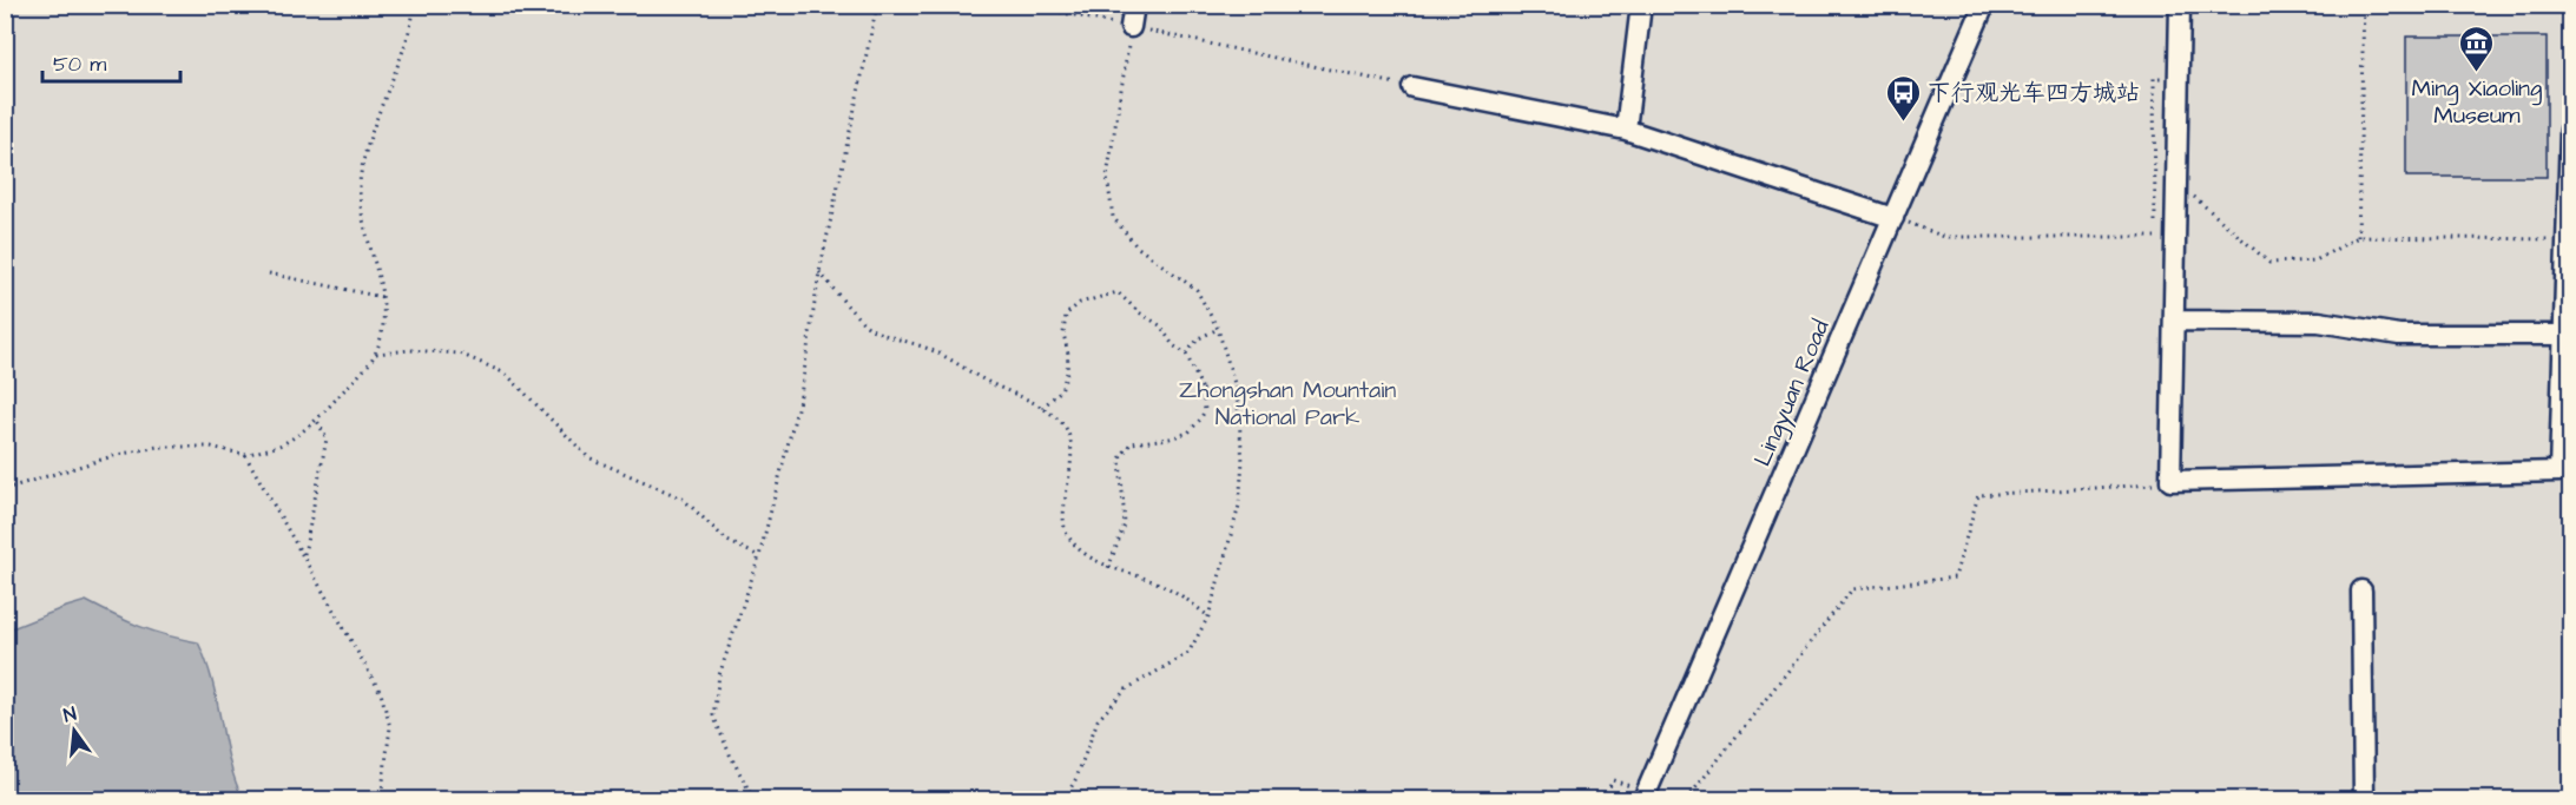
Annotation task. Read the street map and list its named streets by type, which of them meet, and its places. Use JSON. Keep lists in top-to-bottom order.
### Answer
{
  "streets": {
    "street": ["Lingyuan Road"]
  },
  "parks": ["Zhongshan Mountain National Park"],
  "places": {
    "museum": ["Ming Xiaoling Museum"],
    "bus stop": ["下行观光车四方城站"]
  },
  "scale_bar": "50 m",
  "north": "top"
}
